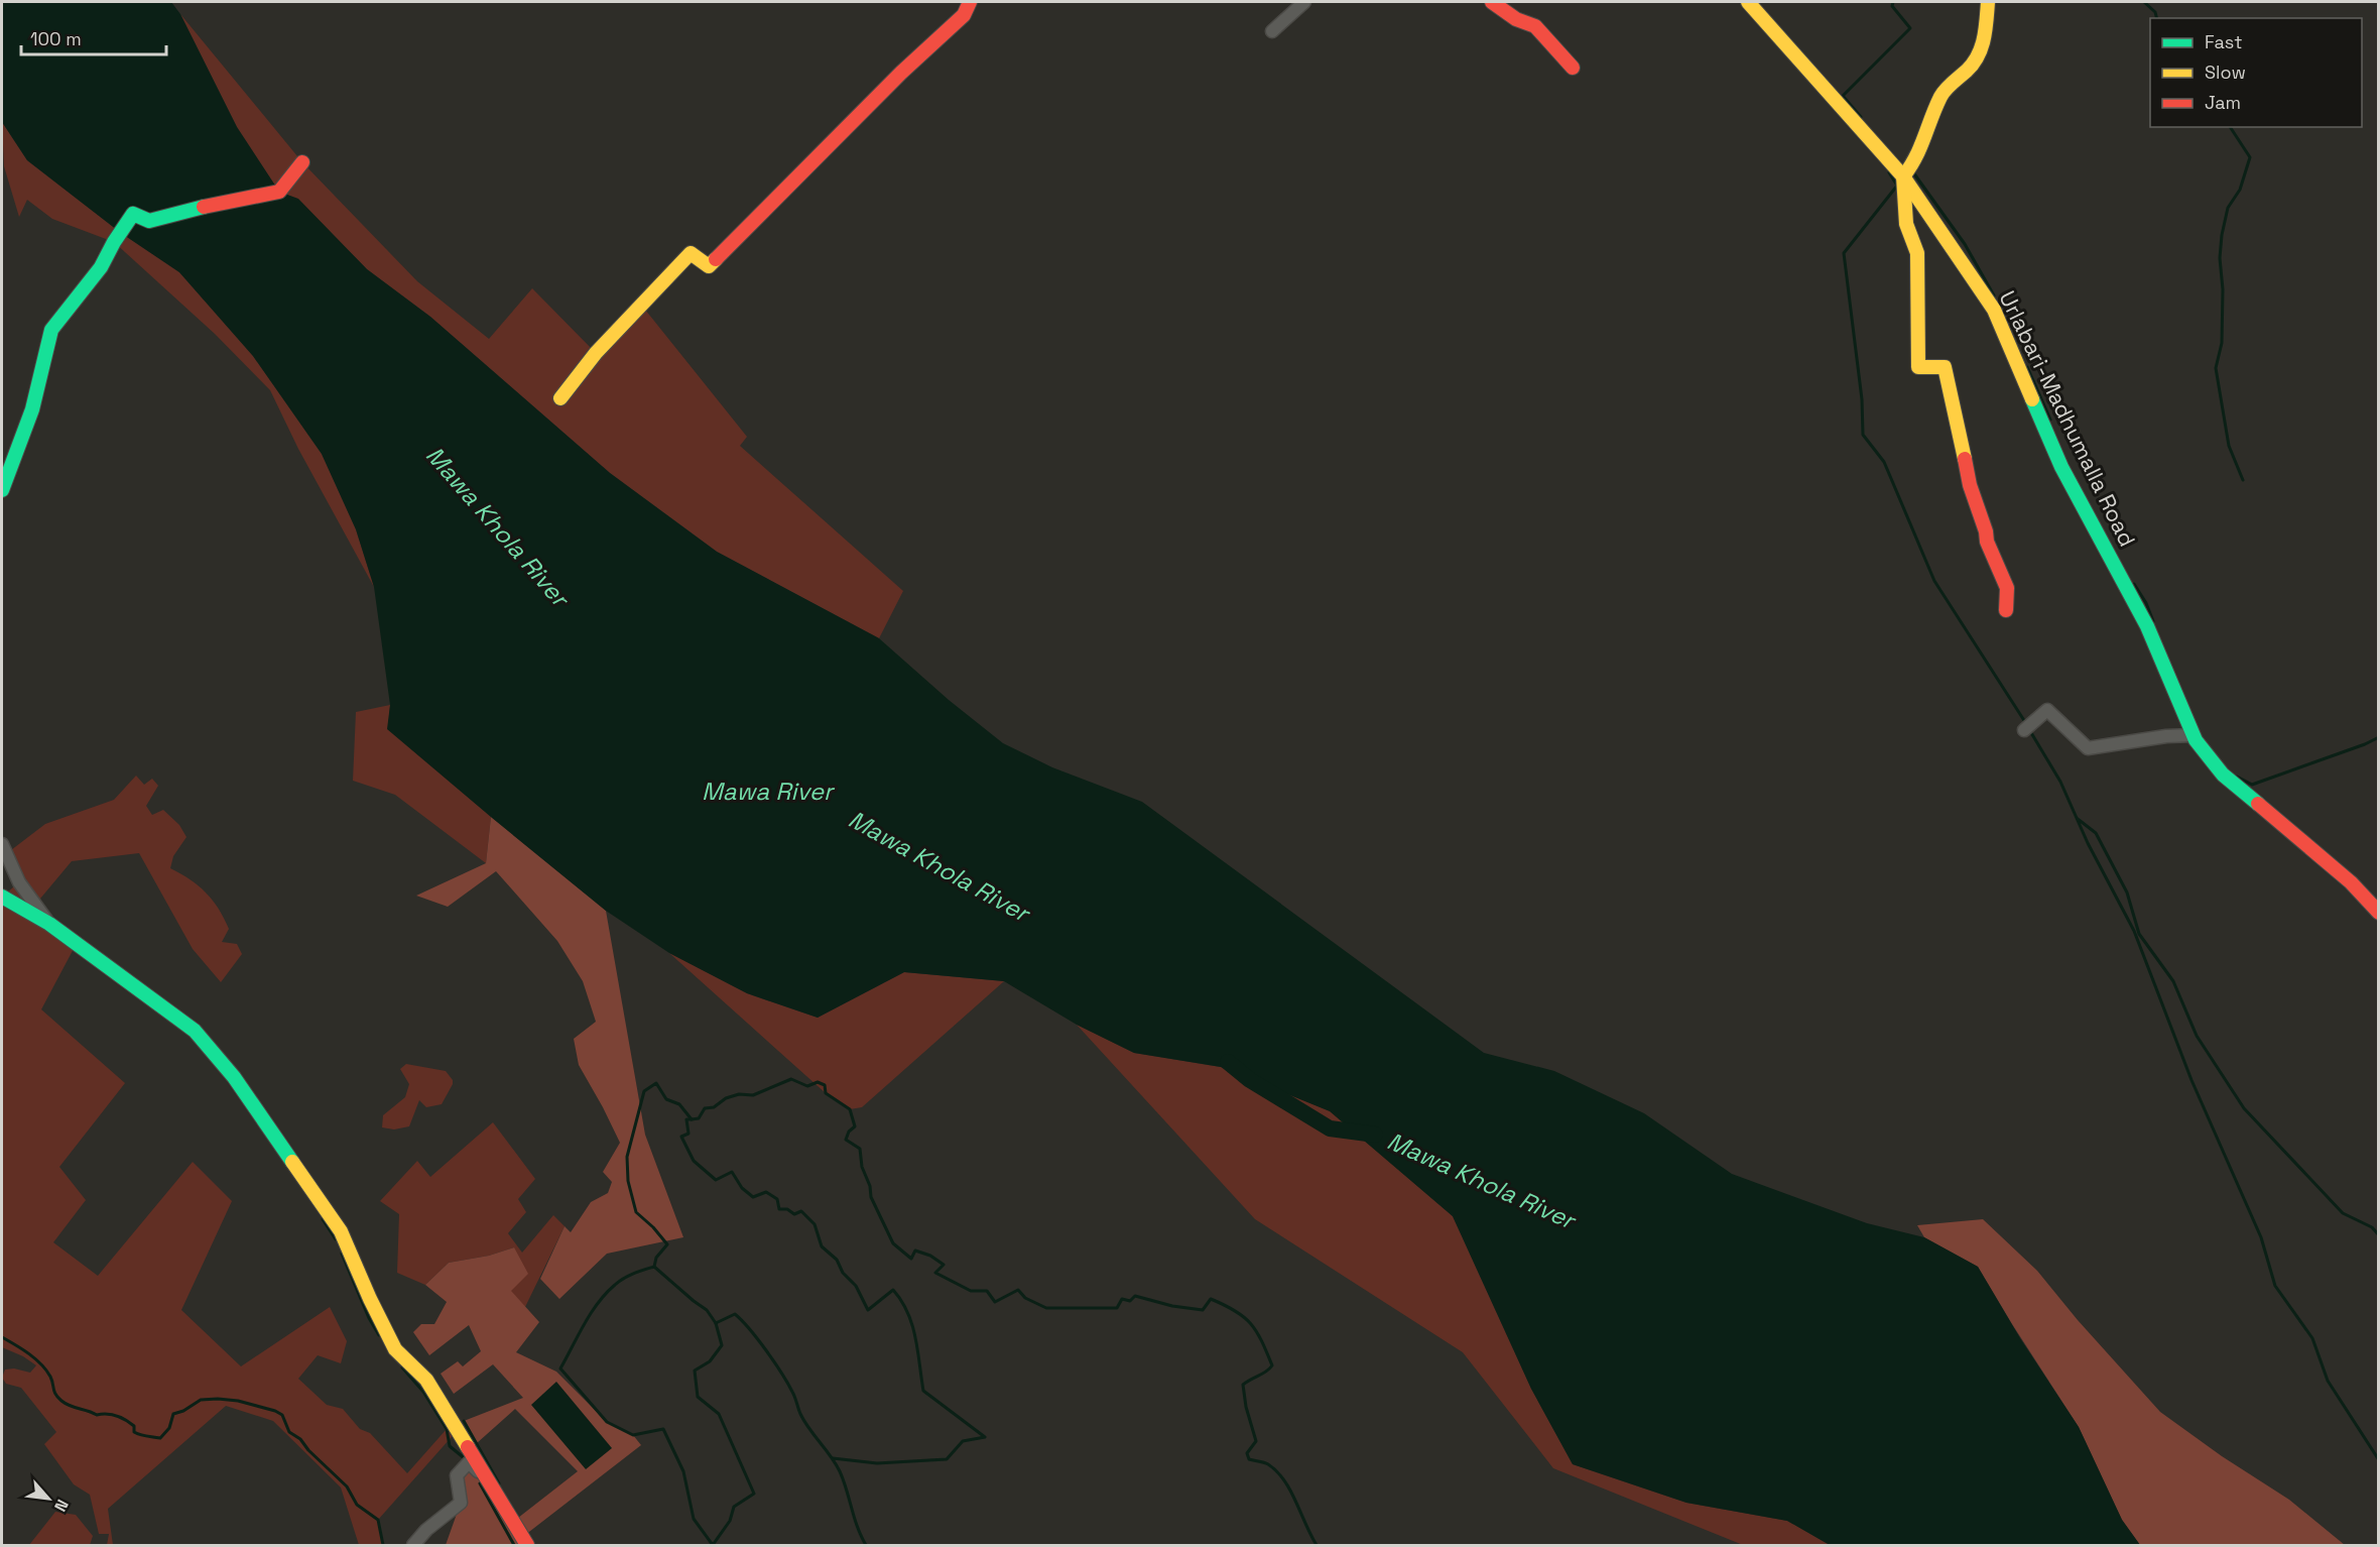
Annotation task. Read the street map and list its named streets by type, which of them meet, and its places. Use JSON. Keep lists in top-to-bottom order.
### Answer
{
  "streets": {
    "street": ["Urlabari-Madhumalla Road"]
  },
  "water": ["Mawa Khola River", "Mawa River"],
  "legend": ["Fast", "Slow", "Jam"],
  "scale_bar": "100 m",
  "north": "bottom right"
}
